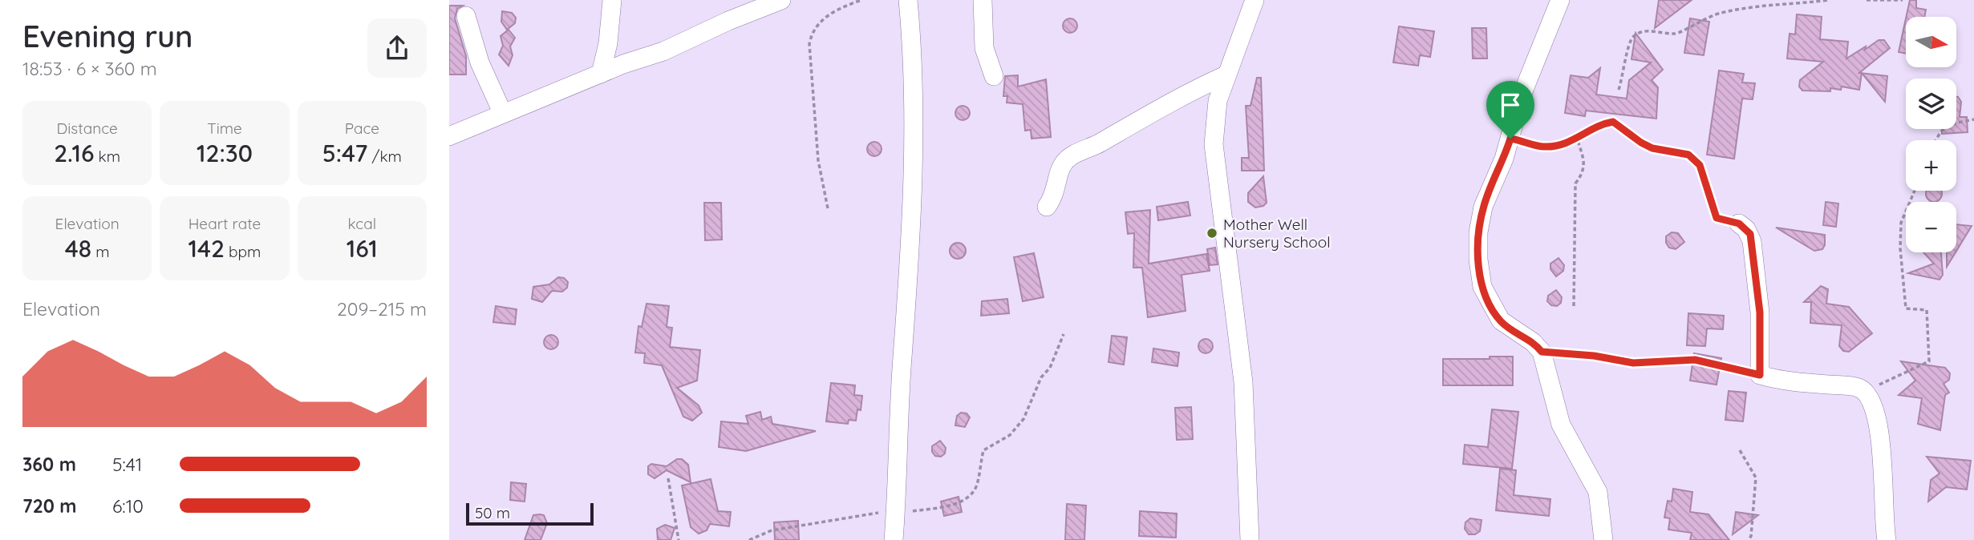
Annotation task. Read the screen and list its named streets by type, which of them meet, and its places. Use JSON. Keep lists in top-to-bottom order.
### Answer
{
  "places": ["Mother Well Nursery School"],
  "scale_bar": "50 m",
  "north": "right",
  "page": {
    "heading": ["Evening run", "18:53 · 6 × 360 m"],
    "map_buttons": ["+", "−"],
    "stats": [
      ["Distance", "2.16 km"],
      ["Time", "12:30"],
      ["Pace", "5:47 /km"],
      ["Elevation", "48 m"],
      ["Heart rate", "142 bpm"],
      ["kcal", "161"]
    ],
    "chart": ["Elevation", "209–215 m"],
    "list": [
      {
        "name": "360 m",
        "note": "5:41"
      },
      {
        "name": "720 m",
        "note": "6:10"
      }
    ],
    "scale": "50 m"
  }
}
